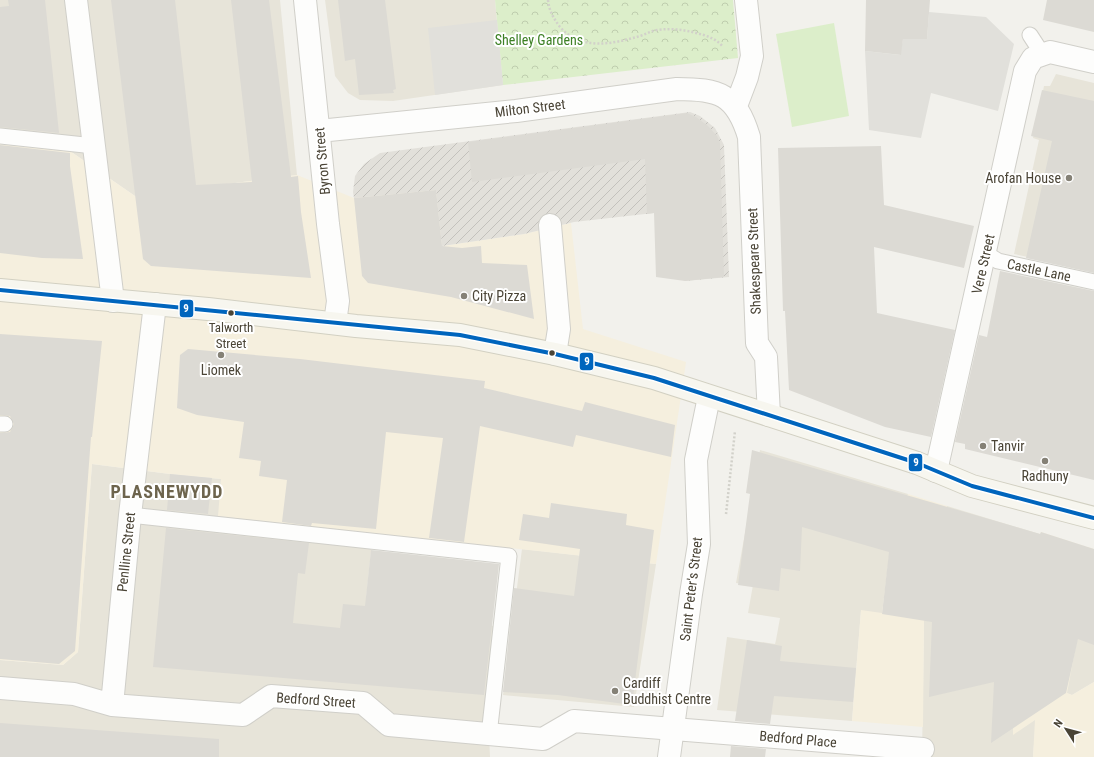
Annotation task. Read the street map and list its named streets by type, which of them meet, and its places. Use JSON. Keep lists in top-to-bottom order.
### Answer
{
  "streets": {
    "street": [
      "Milton Street",
      "Byron Street",
      "Shakespeare Street",
      "Vere Street",
      "Penlline Street",
      "Saint Peter's Street",
      "Bedford Street",
      "Bedford Place"
    ],
    "lane": ["Castle Lane"]
  },
  "crossings": [
    ["Milton Street", "Byron Street"],
    ["Milton Street", "Shakespeare Street"],
    ["Vere Street", "Castle Lane"],
    ["Penlline Street", "Bedford Street"],
    ["Saint Peter's Street", "Bedford Street"],
    ["Saint Peter's Street", "Bedford Place"],
    ["Bedford Street", "Bedford Place"]
  ],
  "districts": ["PLASNEWYDD"],
  "parks": ["Shelley Gardens"],
  "places": [
    "Arofan House",
    "City Pizza",
    "Talworth Street",
    "Liomek",
    "Tanvir",
    "Radhuny",
    "Cardiff Buddhist Centre"
  ],
  "lines": ["transit line 9"],
  "north": "top left"
}
